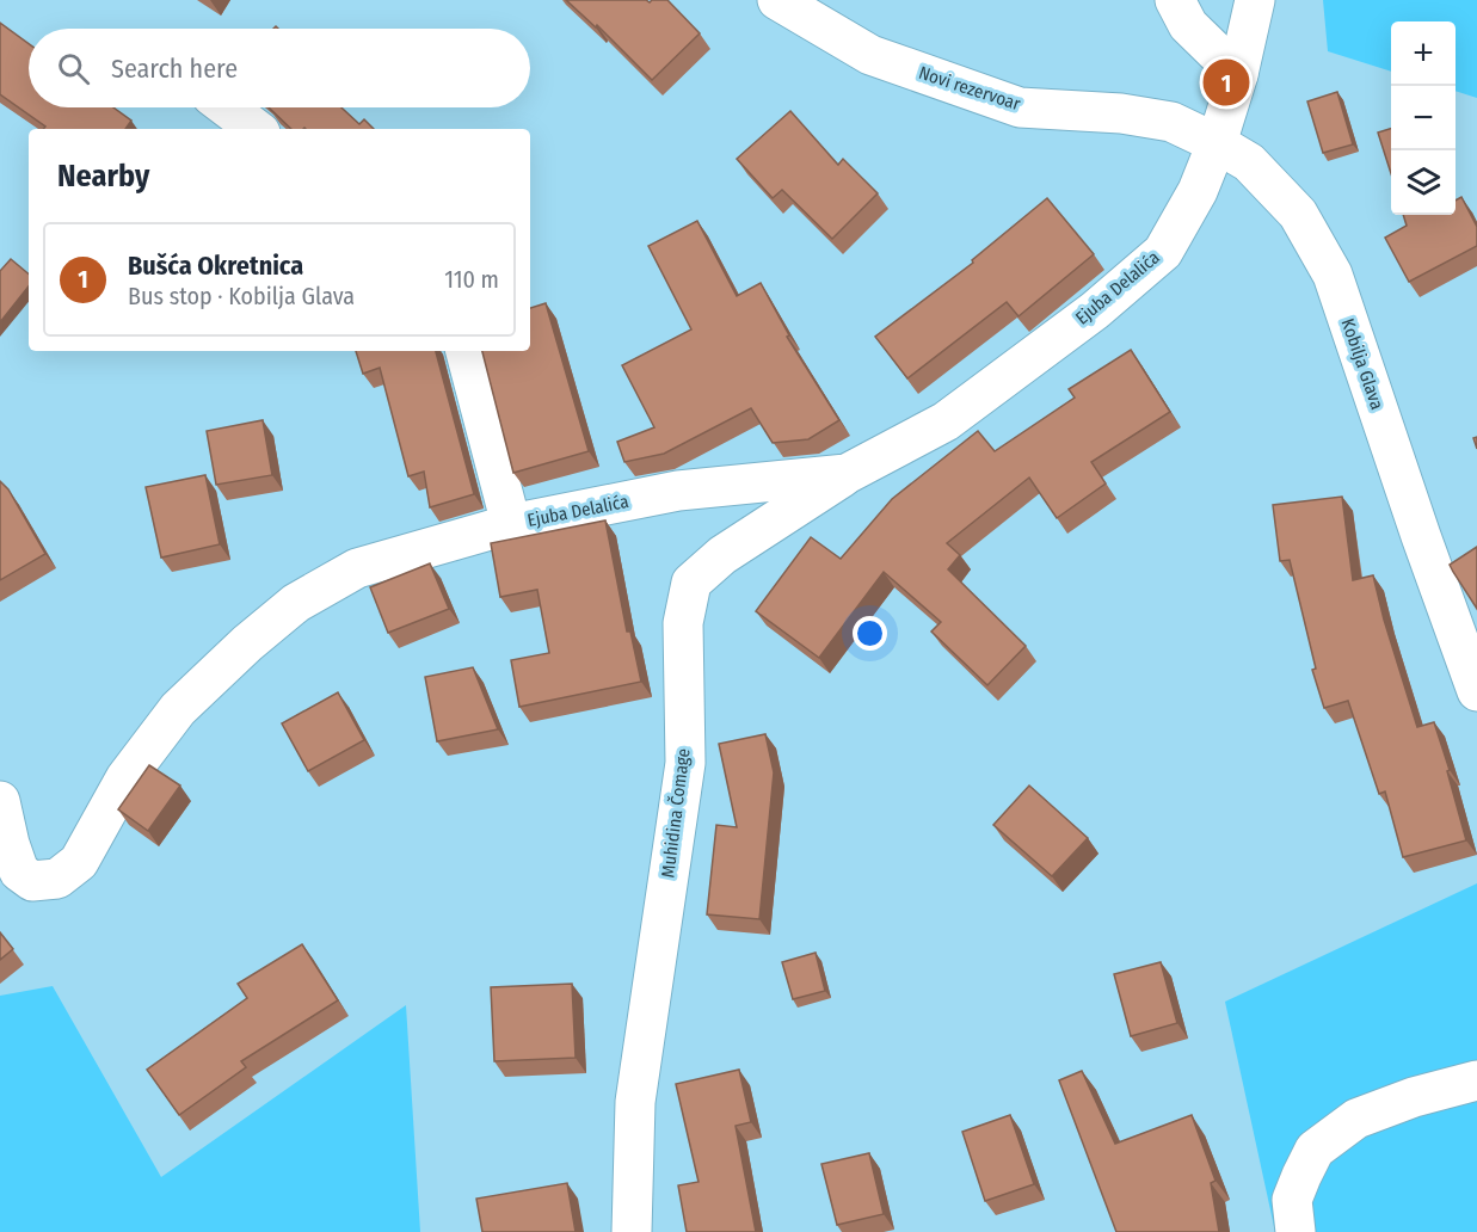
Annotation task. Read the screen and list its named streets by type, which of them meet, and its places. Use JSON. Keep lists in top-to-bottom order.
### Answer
{
  "streets": {
    "street": [
      "Novi rezervoar",
      "Ejuba Delalića",
      "Kobilja Glava",
      "Muhidina Čomage"
    ]
  },
  "crossings": [
    ["Novi rezervoar", "Ejuba Delalića"],
    ["Novi rezervoar", "Kobilja Glava"],
    ["Ejuba Delalića", "Kobilja Glava"],
    ["Ejuba Delalića", "Muhidina Čomage"]
  ],
  "page": {
    "map_buttons": ["+", "−"],
    "search": "Search here",
    "pins": "1",
    "heading": "Nearby",
    "list": [
      {
        "mark": "1",
        "name": "Bušća Okretnica",
        "note": "Bus stop · Kobilja Glava",
        "value": "110 m"
      }
    ]
  }
}
